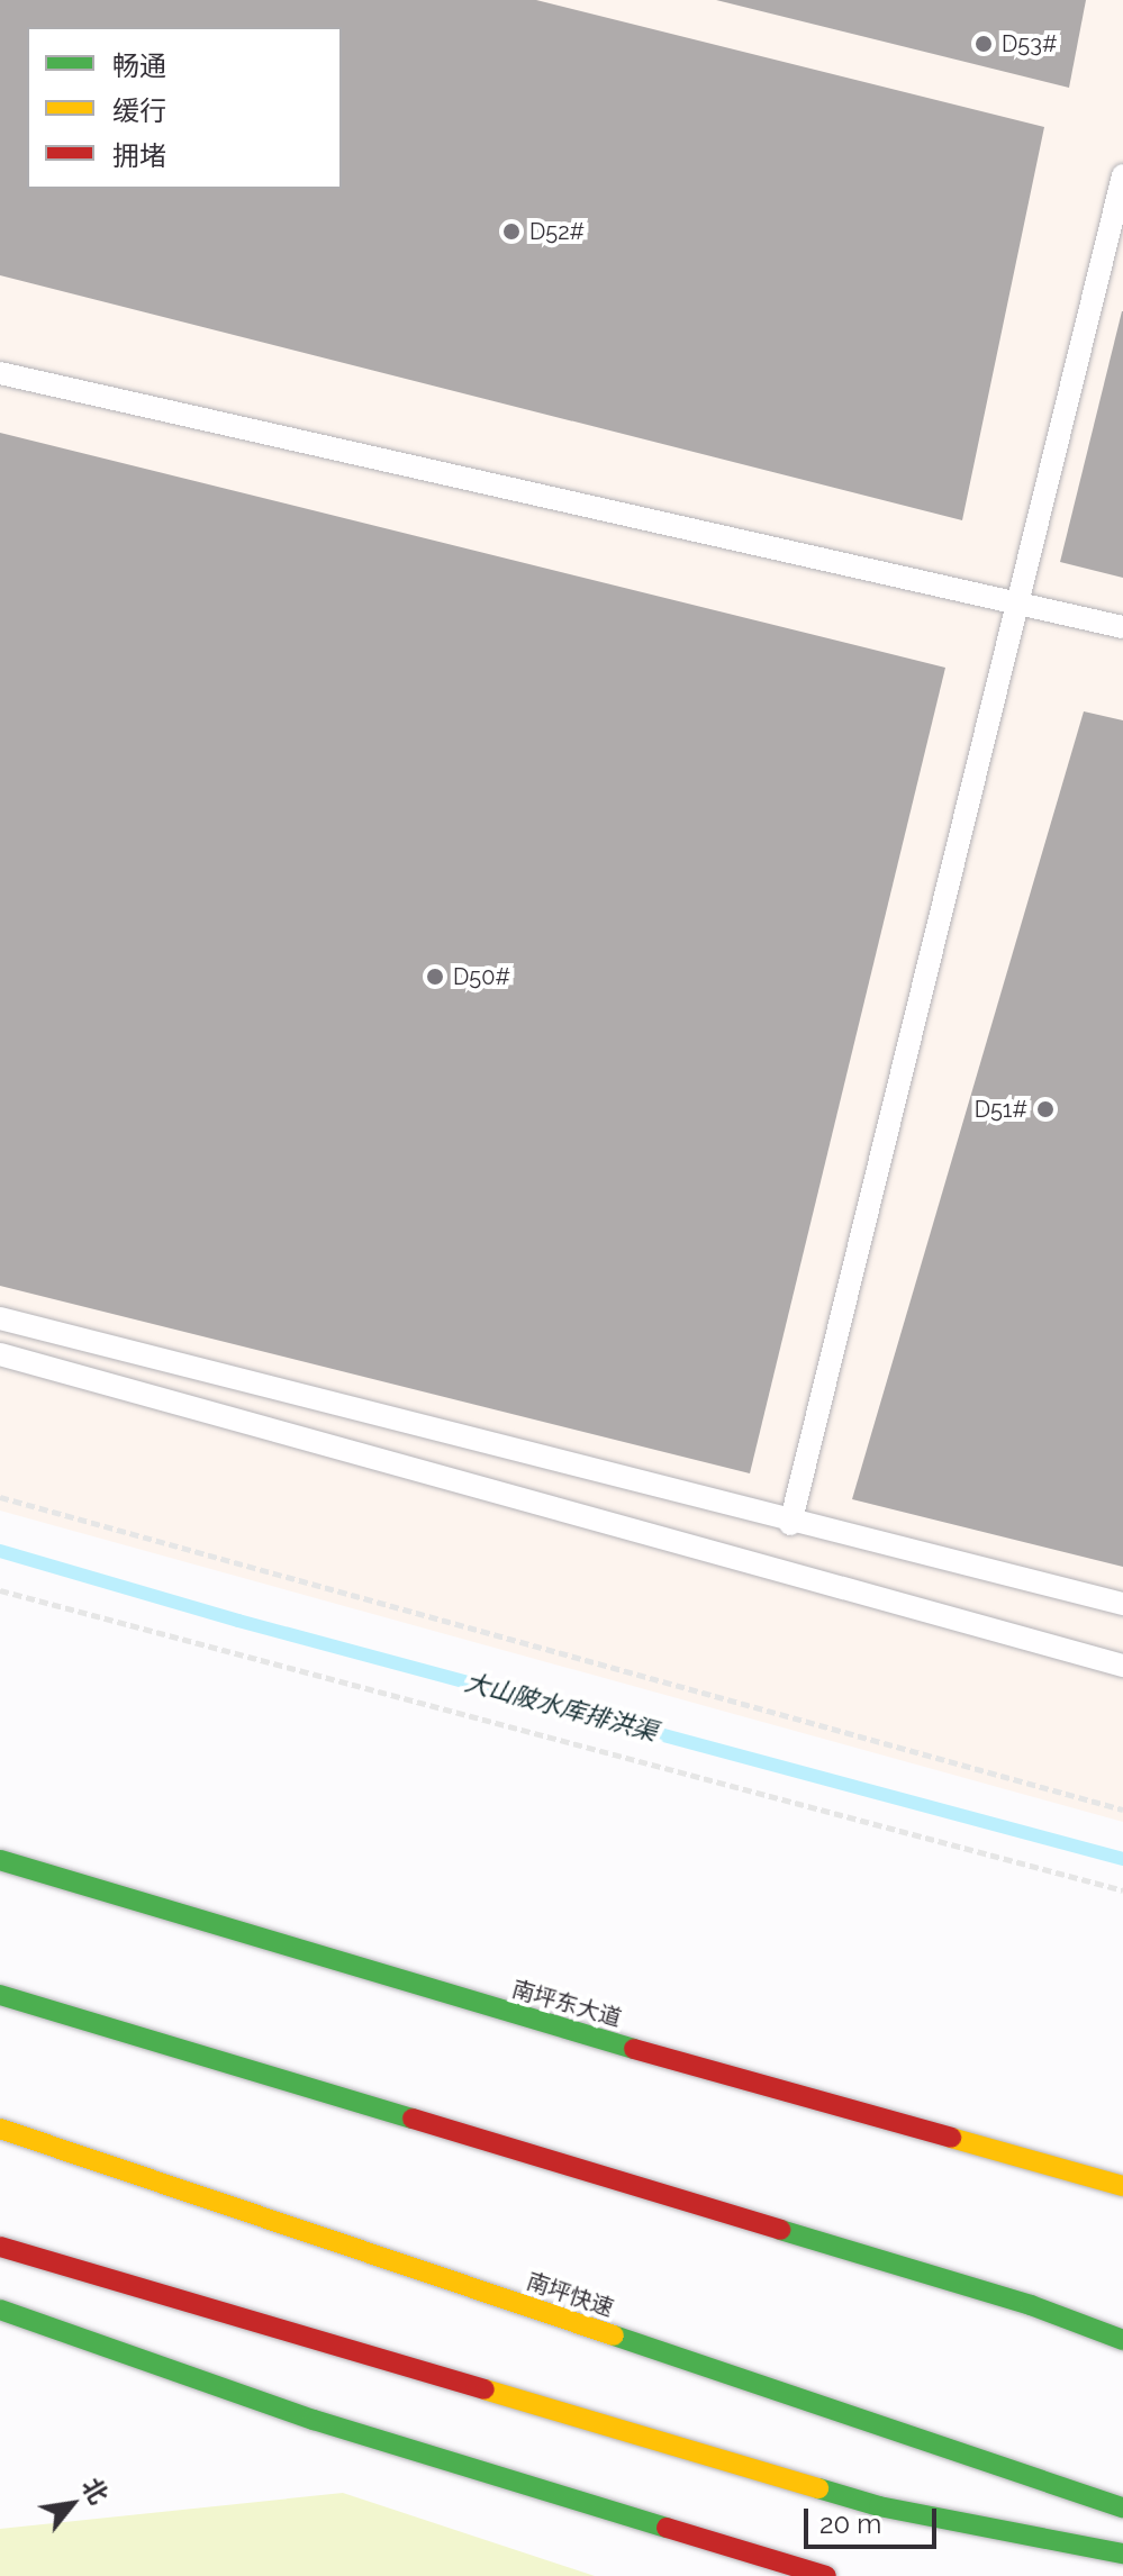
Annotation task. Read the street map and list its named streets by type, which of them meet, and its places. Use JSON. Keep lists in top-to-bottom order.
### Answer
{
  "streets": {
    "main road": ["南坪东大道", "南坪快速"]
  },
  "water": ["大山陂水库排洪渠"],
  "places": [
    "D53#",
    "D52#",
    "D50#",
    "D51#"
  ],
  "legend": ["畅通", "缓行", "拥堵"],
  "scale_bar": "20 m",
  "north": "top right"
}
